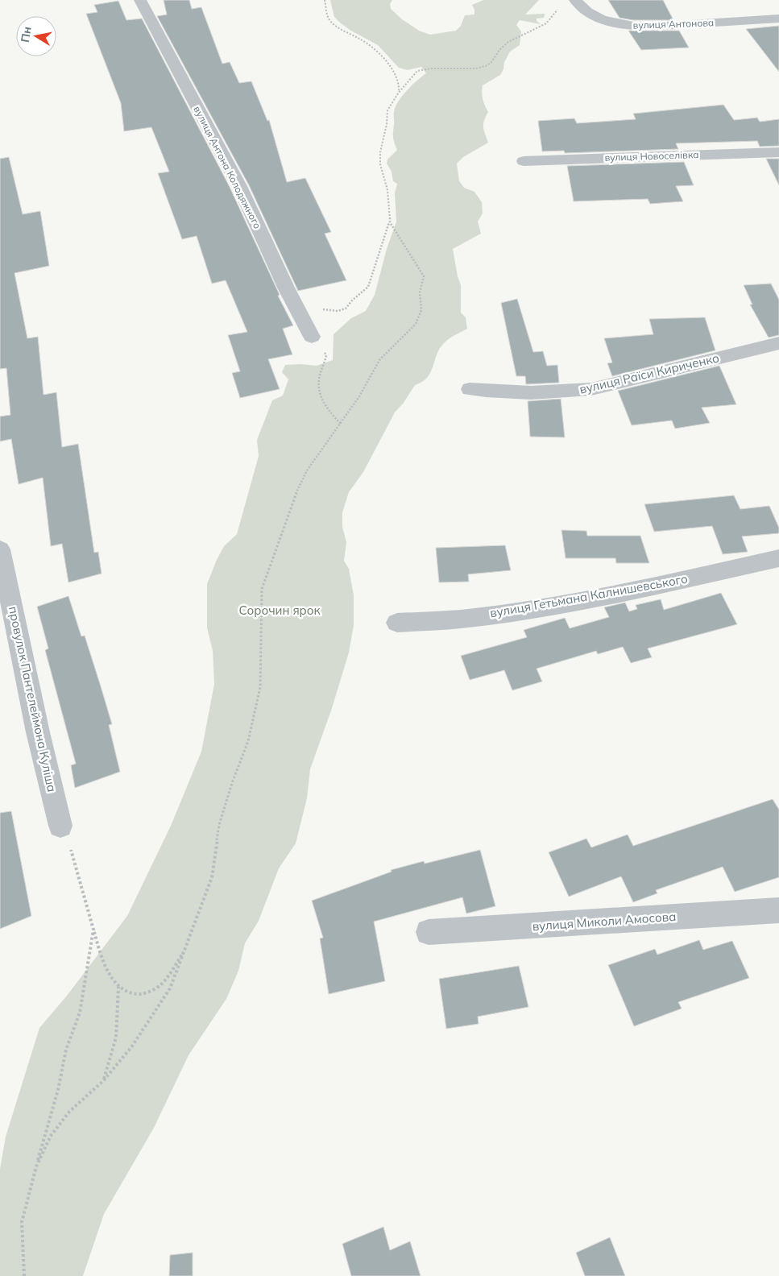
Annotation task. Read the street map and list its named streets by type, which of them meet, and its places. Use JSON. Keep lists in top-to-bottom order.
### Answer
{
  "streets": {
    "street": [
      "вулиця Антонова",
      "вулиця Новоселівка",
      "вулиця Антона Колодяжного",
      "вулиця Раїси Кириченко",
      "вулиця Гетьмана Калнишевського",
      "провулок Пантелеймона Куліша",
      "вулиця Миколи Амосова"
    ]
  },
  "parks": ["Сорочин ярок"],
  "north": "left"
}
